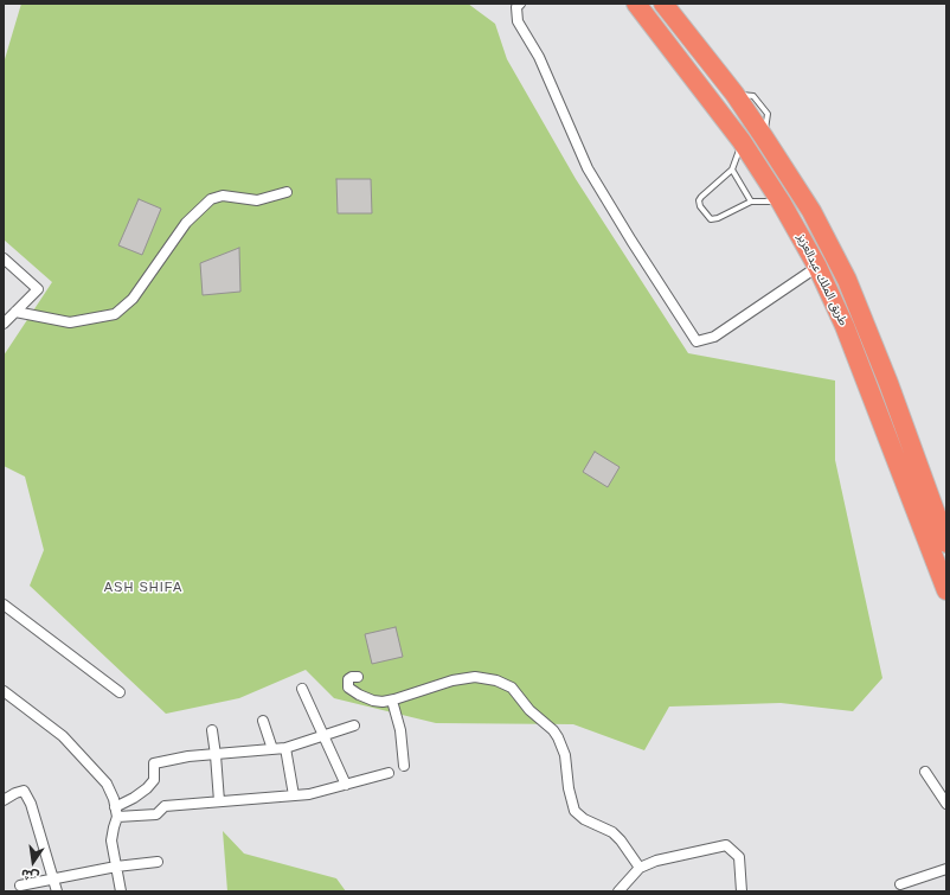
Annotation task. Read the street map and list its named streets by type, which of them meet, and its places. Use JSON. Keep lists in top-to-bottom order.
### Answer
{
  "streets": {
    "highway": ["طريق الملك عبدالعزيز"]
  },
  "districts": ["ASH SHIFA"],
  "north": "bottom"
}
